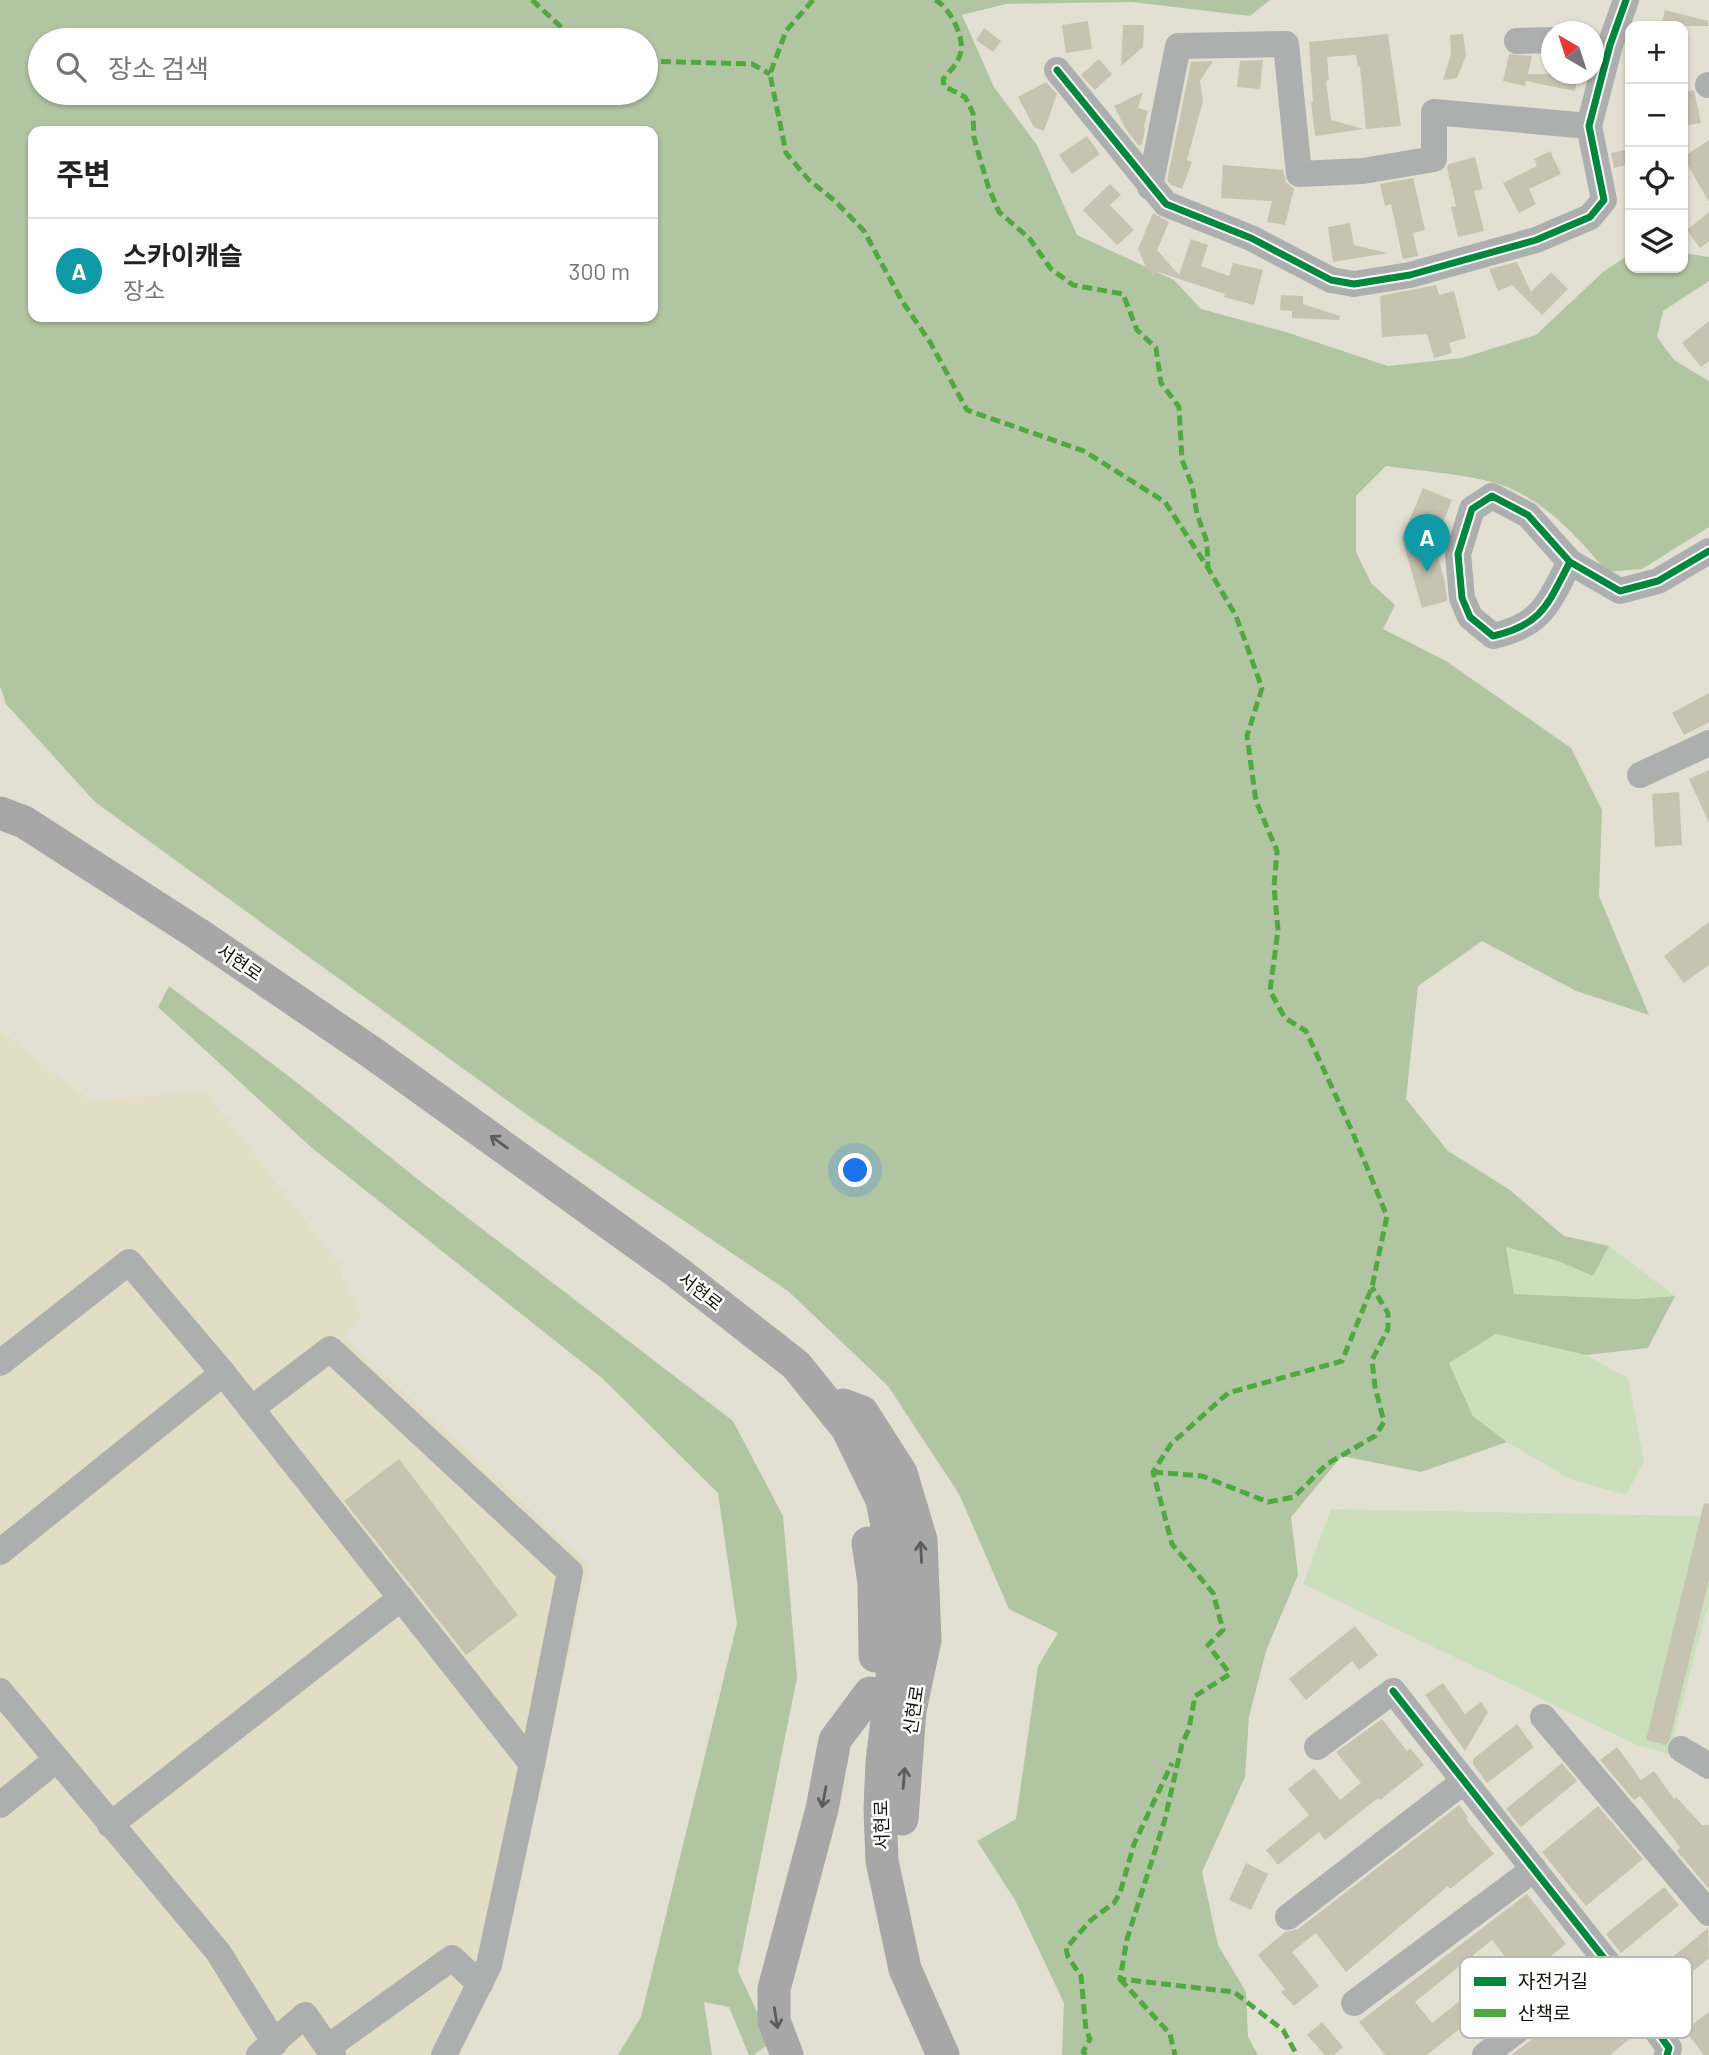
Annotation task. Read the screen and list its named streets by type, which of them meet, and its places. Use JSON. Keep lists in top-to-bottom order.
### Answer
{
  "streets": {
    "main road": ["서현로", "신현로"]
  },
  "crossings": [
    ["서현로", "신현로"]
  ],
  "one_way": ["신현로"],
  "legend": ["자전거길", "산책로"],
  "north": "top left",
  "page": {
    "map_buttons": ["+", "−"],
    "search": "장소 검색",
    "heading": "주변",
    "list": [
      {
        "mark": "A",
        "name": "스카이캐슬",
        "note": "장소",
        "value": "300 m"
      }
    ],
    "pins": "A"
  }
}
